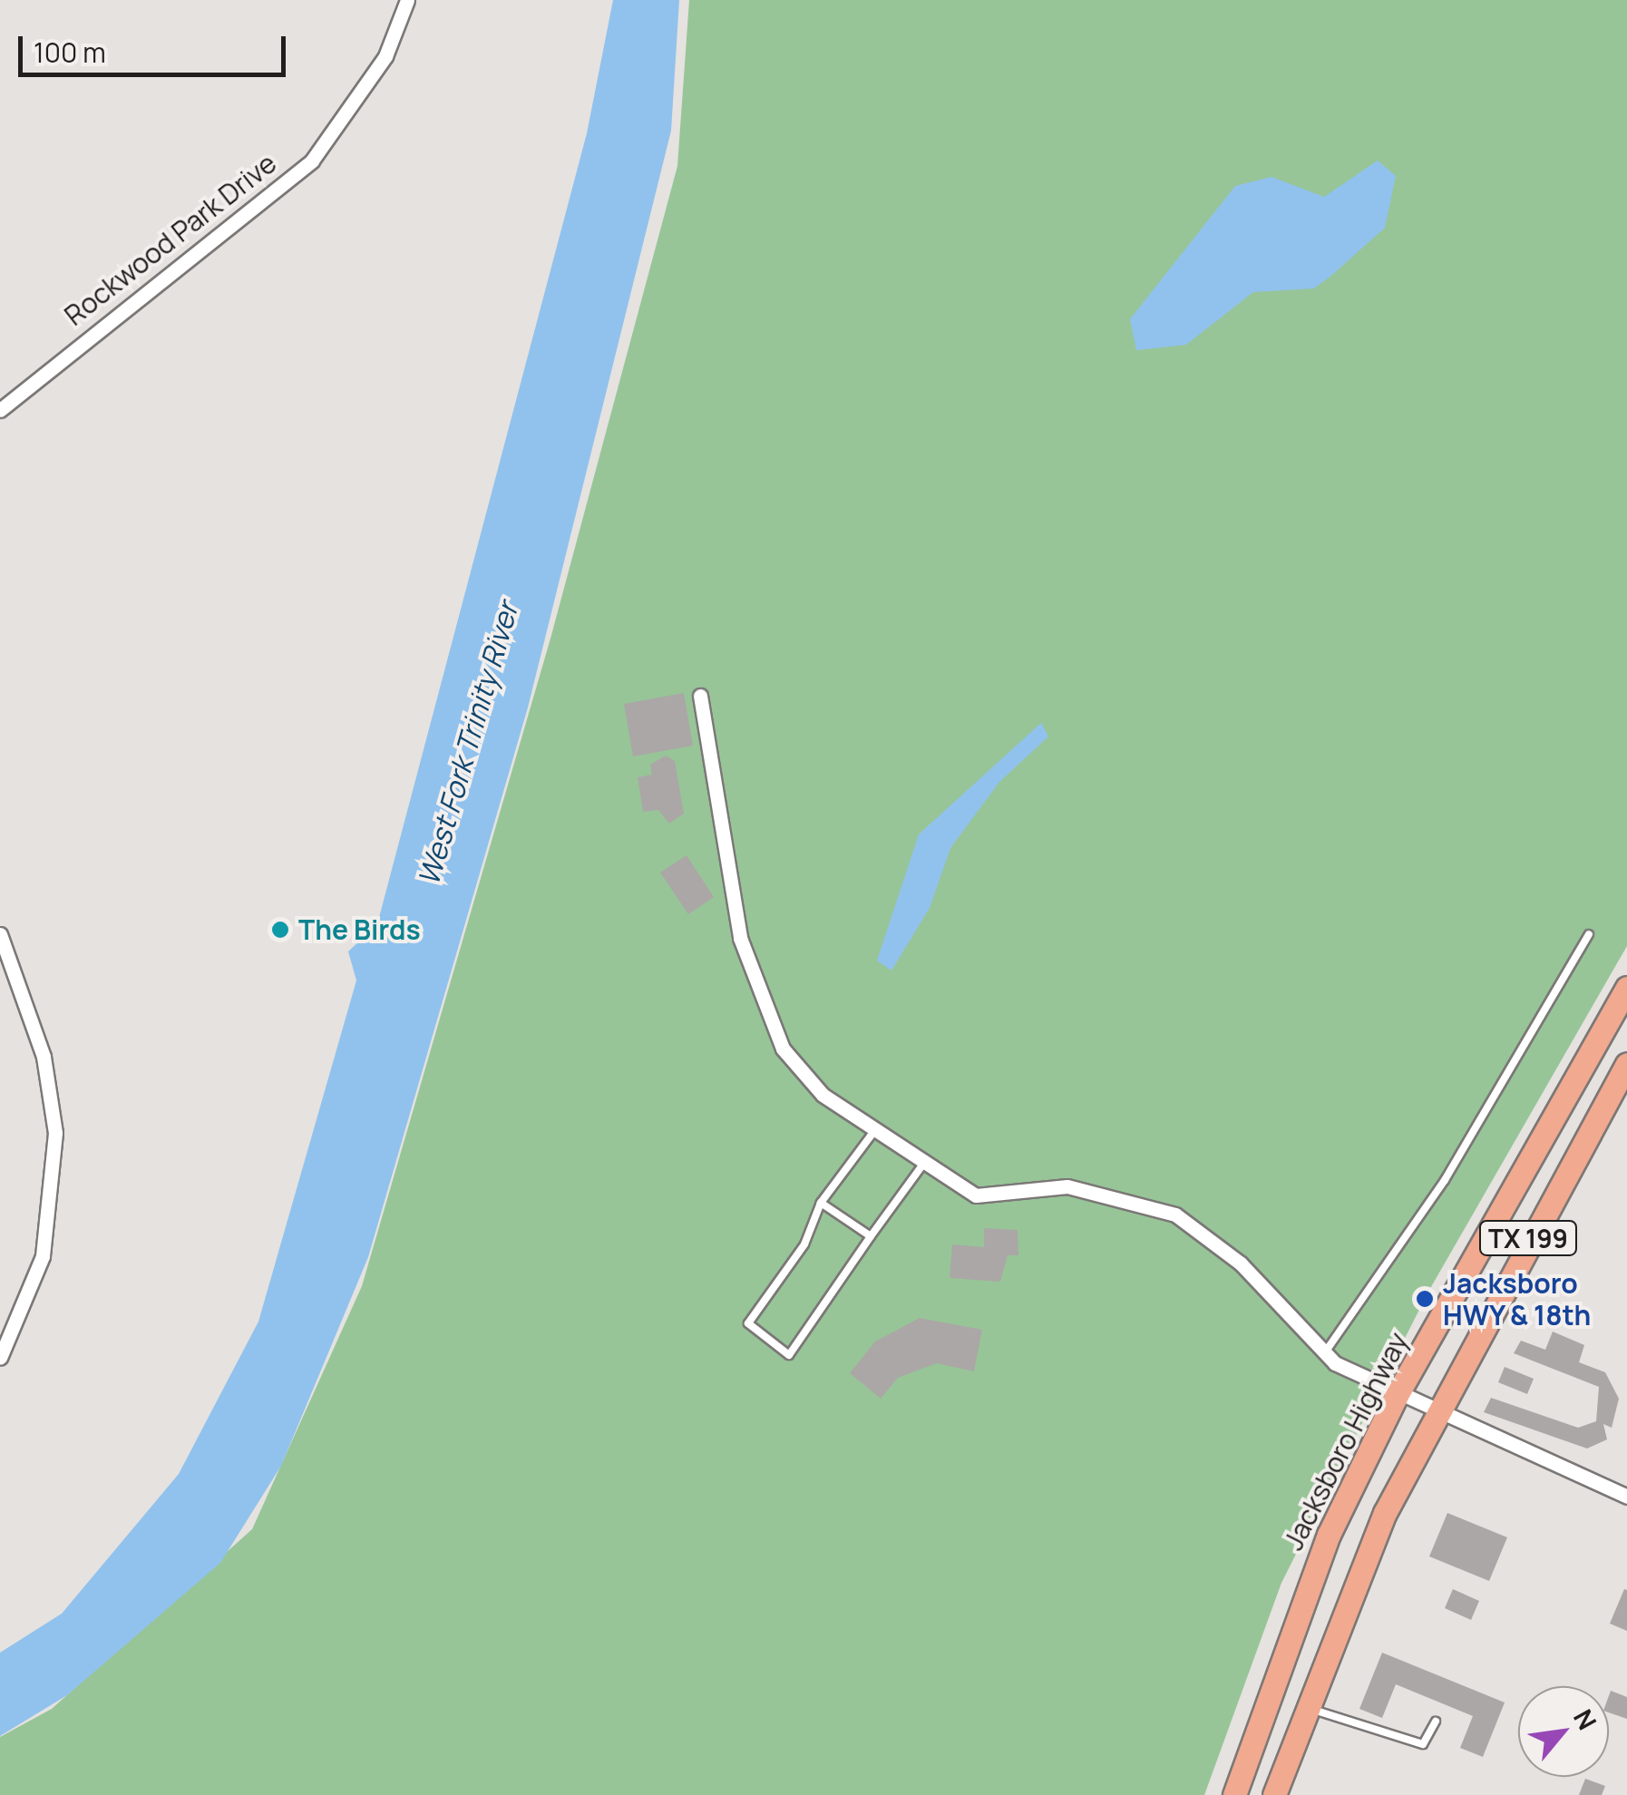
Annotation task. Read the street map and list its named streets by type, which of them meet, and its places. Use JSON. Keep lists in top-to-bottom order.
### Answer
{
  "streets": {
    "main road": ["TX 199", "Jacksboro Highway"],
    "street": ["Rockwood Park Drive"]
  },
  "water": ["West Fork Trinity River"],
  "places": ["The Birds", "Jacksboro HWY & 18th"],
  "scale_bar": "100 m",
  "north": "top right"
}
